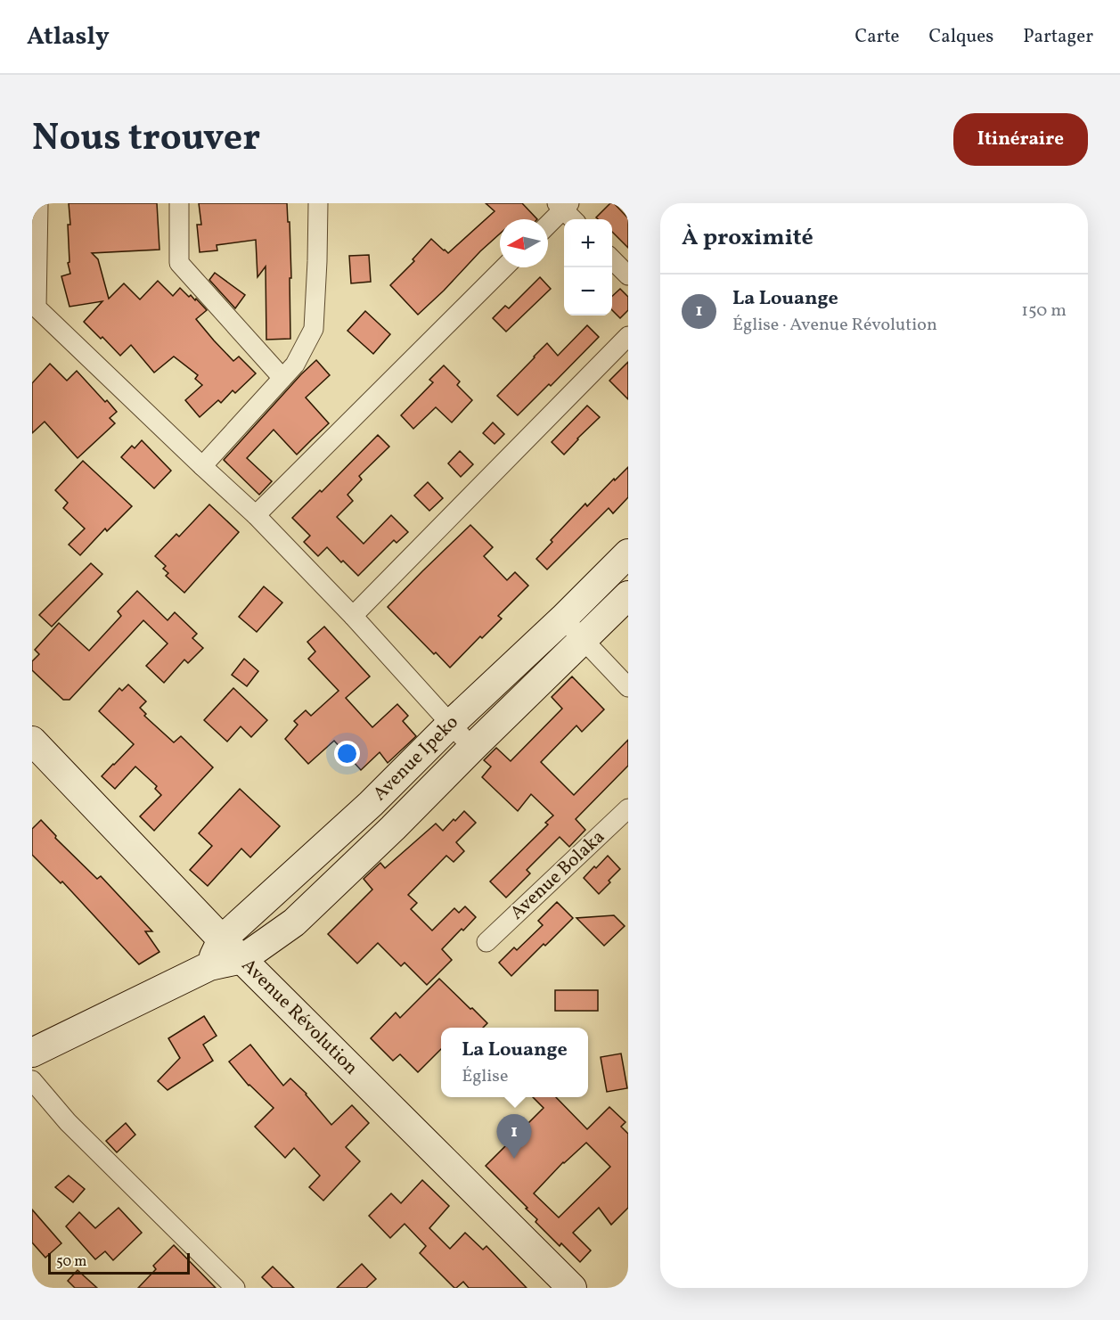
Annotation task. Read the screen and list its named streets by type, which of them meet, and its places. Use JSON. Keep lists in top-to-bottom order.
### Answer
{
  "streets": {
    "street": ["Avenue Ipeko", "Avenue Bolaka", "Avenue Révolution"]
  },
  "crossings": [
    ["Avenue Ipeko", "Avenue Révolution"]
  ],
  "scale_bar": "50 m",
  "north": "left",
  "page": {
    "header": "Atlasly",
    "nav": ["Carte", "Calques", "Partager"],
    "title": "Nous trouver",
    "buttons": "Itinéraire",
    "heading": "À proximité",
    "map_buttons": ["+", "−"],
    "list": [
      {
        "mark": "1",
        "name": "La Louange",
        "note": "Église · Avenue Révolution",
        "value": "150 m"
      }
    ],
    "popup": ["La Louange", "Église"],
    "pins": "1",
    "scale": "50 m"
  }
}
